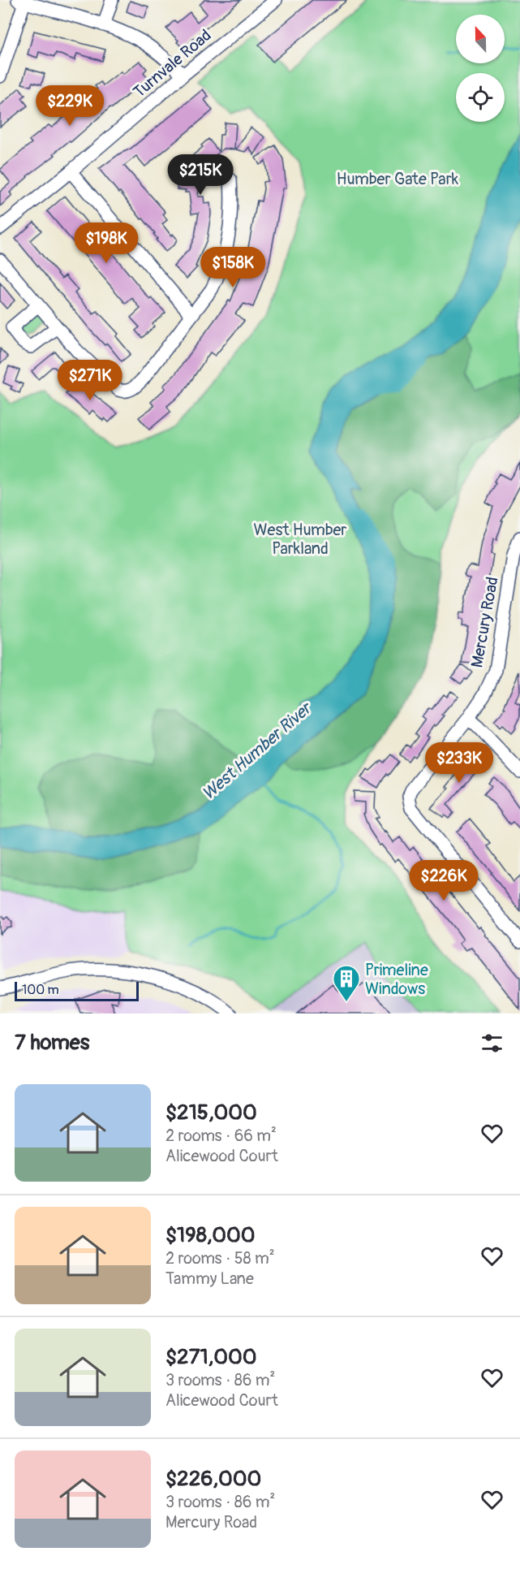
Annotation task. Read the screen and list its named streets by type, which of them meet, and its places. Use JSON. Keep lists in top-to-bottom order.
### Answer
{
  "streets": {
    "street": ["Turnvale Road", "Mercury Road"]
  },
  "water": ["West Humber River"],
  "parks": ["Humber Gate Park", "West Humber Parkland"],
  "places": {
    "building": ["Primeline Windows"]
  },
  "scale_bar": "100 m",
  "north": "top",
  "page": {
    "price": [
      "$229K",
      "$215K",
      "$198K",
      "$158K",
      "$271K",
      "$233K",
      "$226K"
    ],
    "scale": "100 m",
    "heading": "7 homes",
    "list": [
      {
        "name": "$215,000",
        "note": "2 rooms · 66 m² · Alicewood Court"
      },
      {
        "name": "$198,000",
        "note": "2 rooms · 58 m² · Tammy Lane"
      },
      {
        "name": "$271,000",
        "note": "3 rooms · 86 m² · Alicewood Court"
      },
      {
        "name": "$226,000",
        "note": "3 rooms · 86 m² · Mercury Road"
      }
    ]
  }
}
